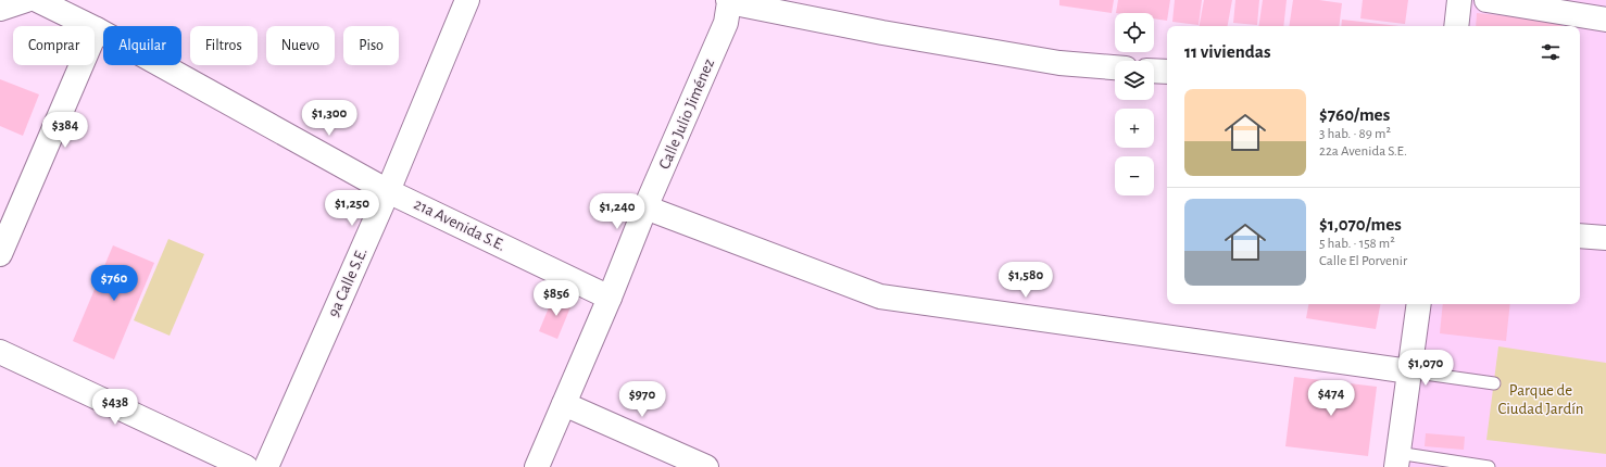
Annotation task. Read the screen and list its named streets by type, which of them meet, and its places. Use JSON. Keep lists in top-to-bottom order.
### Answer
{
  "streets": {
    "street": ["Calle Julio Jiménez", "21a Avenida S.E.", "9a Calle S.E."]
  },
  "crossings": [
    ["Calle Julio Jiménez", "21a Avenida S.E."],
    ["21a Avenida S.E.", "9a Calle S.E."]
  ],
  "parks": ["Parque de Ciudad Jardín"],
  "page": {
    "map_buttons": ["+", "−"],
    "chip": [
      "Comprar",
      "Alquilar",
      "Filtros",
      "Nuevo",
      "Piso"
    ],
    "heading": "11 viviendas",
    "list": [
      {
        "name": "$760/mes",
        "note": "3 hab. · 89 m² · 22a Avenida S.E."
      },
      {
        "name": "$1,070/mes",
        "note": "5 hab. · 158 m² · Calle El Porvenir"
      }
    ],
    "price": [
      "$1,300",
      "$384",
      "$1,250",
      "$1,240",
      "$1,580",
      "$760",
      "$856",
      "$1,070",
      "$474",
      "$970",
      "$438"
    ]
  }
}
